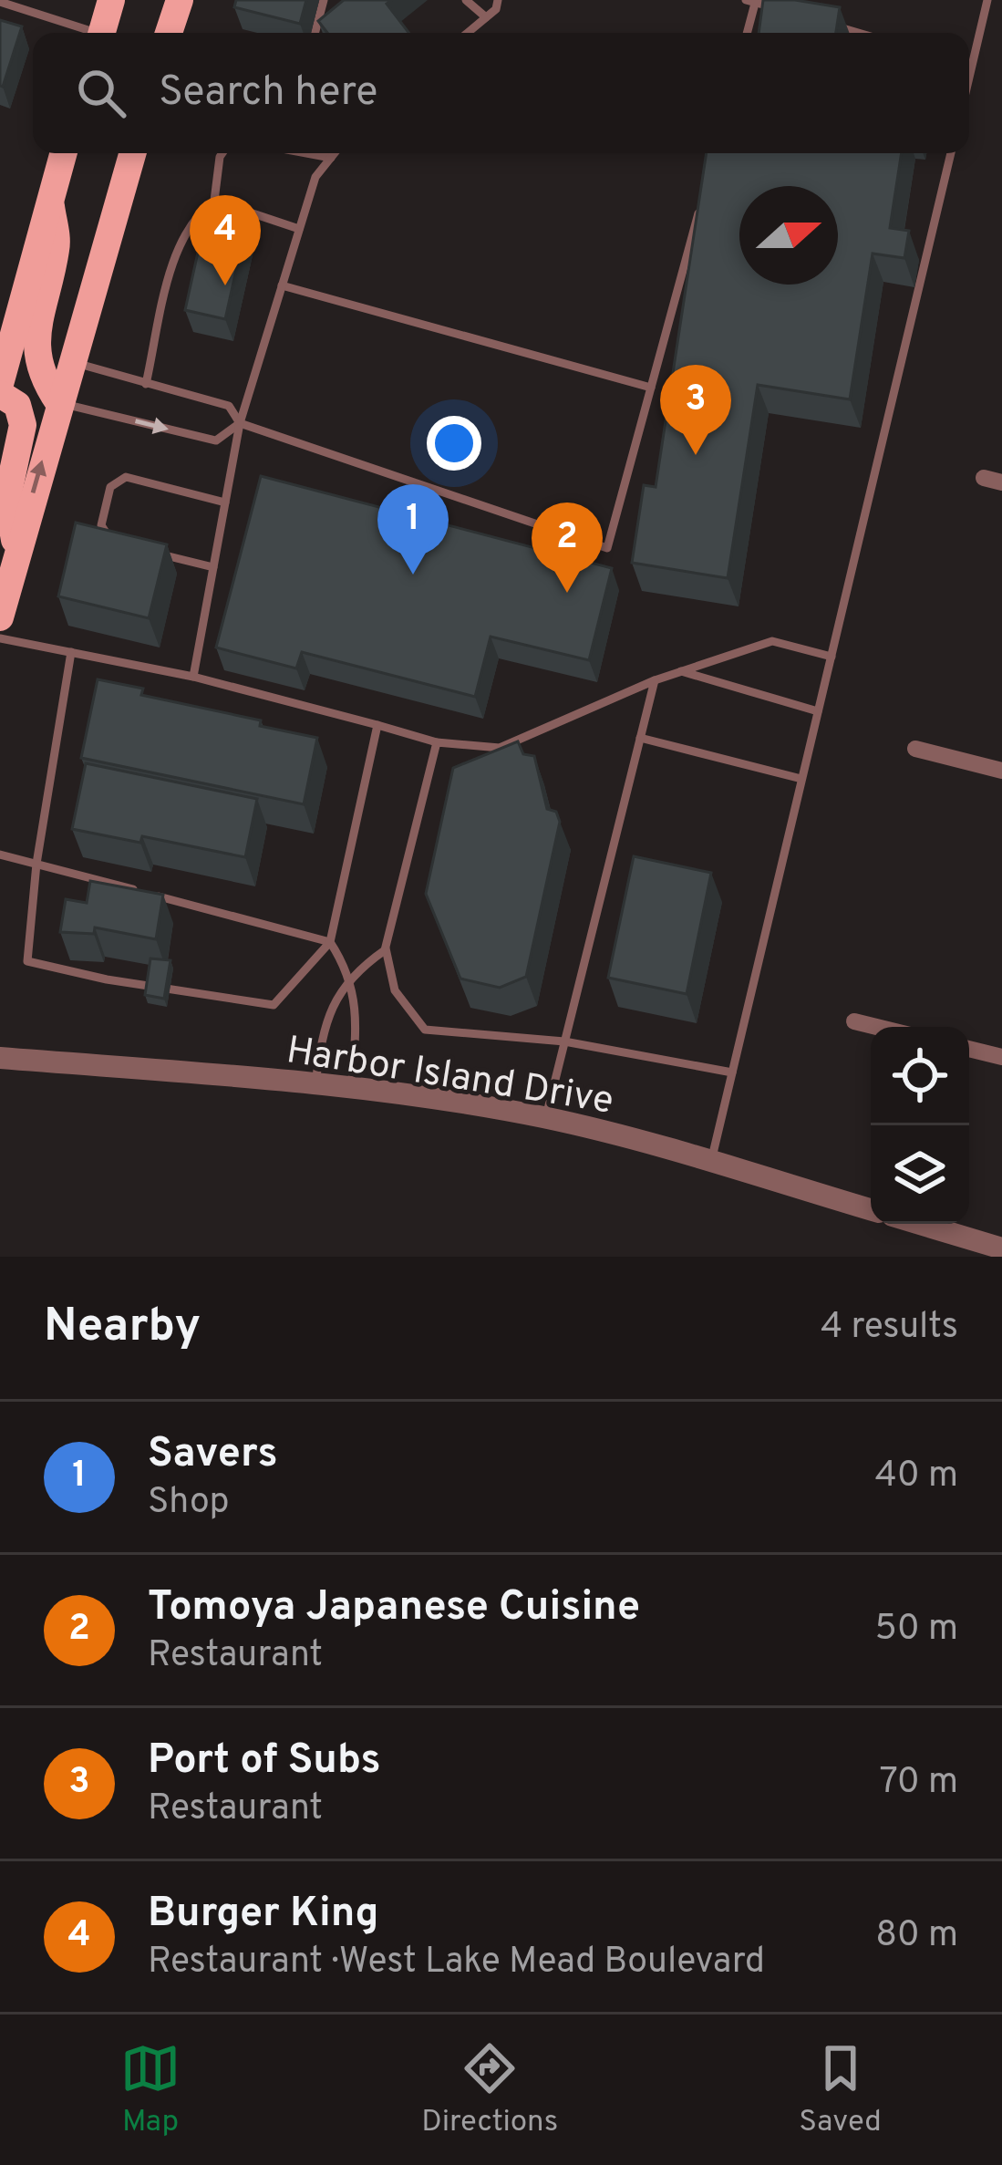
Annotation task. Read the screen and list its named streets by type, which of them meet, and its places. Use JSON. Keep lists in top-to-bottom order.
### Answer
{
  "streets": {
    "street": ["Harbor Island Drive"]
  },
  "north": "right",
  "page": {
    "search": "Search here",
    "pins": [
      "4",
      "3",
      "1",
      "2"
    ],
    "heading": ["Nearby", "4 results"],
    "list": [
      {
        "mark": "1",
        "name": "Savers",
        "note": "Shop",
        "value": "40 m"
      },
      {
        "mark": "2",
        "name": "Tomoya Japanese Cuisine",
        "note": "Restaurant",
        "value": "50 m"
      },
      {
        "mark": "3",
        "name": "Port of Subs",
        "note": "Restaurant",
        "value": "70 m"
      },
      {
        "mark": "4",
        "name": "Burger King",
        "note": "Restaurant · West Lake Mead Boulevard",
        "value": "80 m"
      }
    ],
    "nav": ["Map", "Directions", "Saved"]
  }
}
